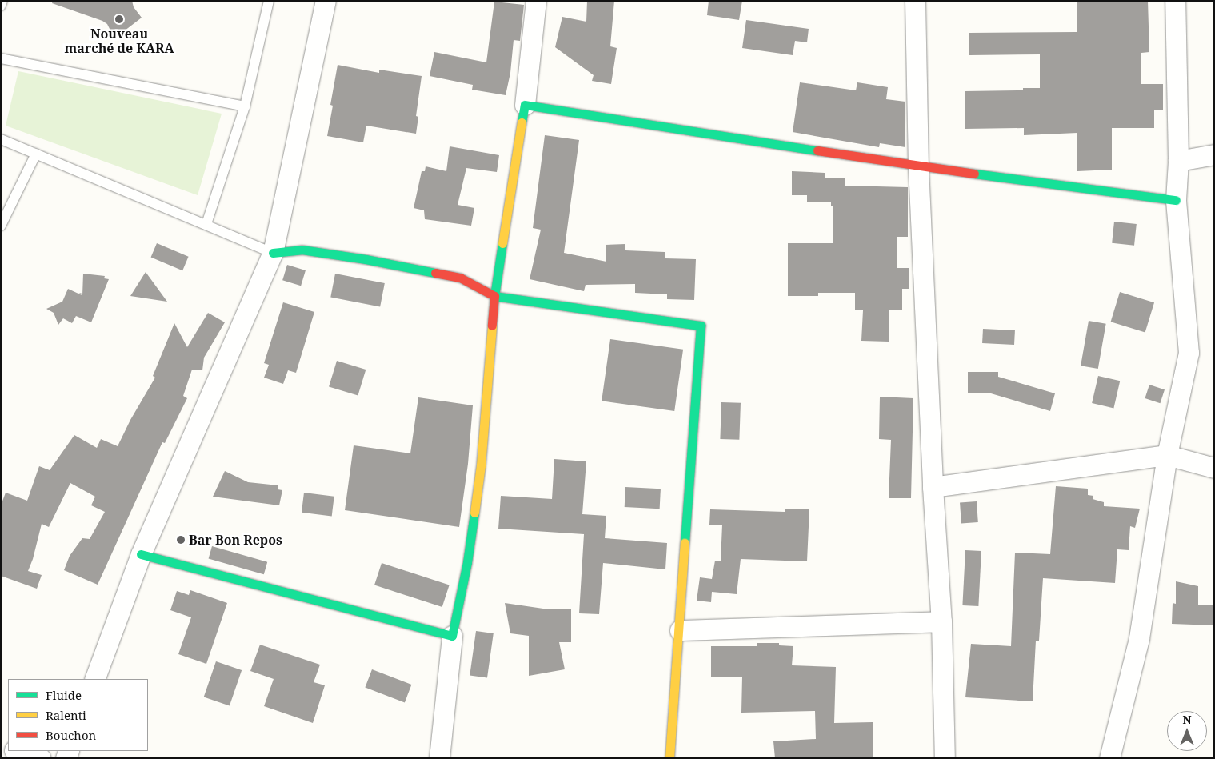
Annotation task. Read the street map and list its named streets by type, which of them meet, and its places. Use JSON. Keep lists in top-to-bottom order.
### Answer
{
  "places": ["Nouveau marché de KARA", "Bar Bon Repos"],
  "legend": ["Fluide", "Ralenti", "Bouchon"],
  "north": "top"
}
